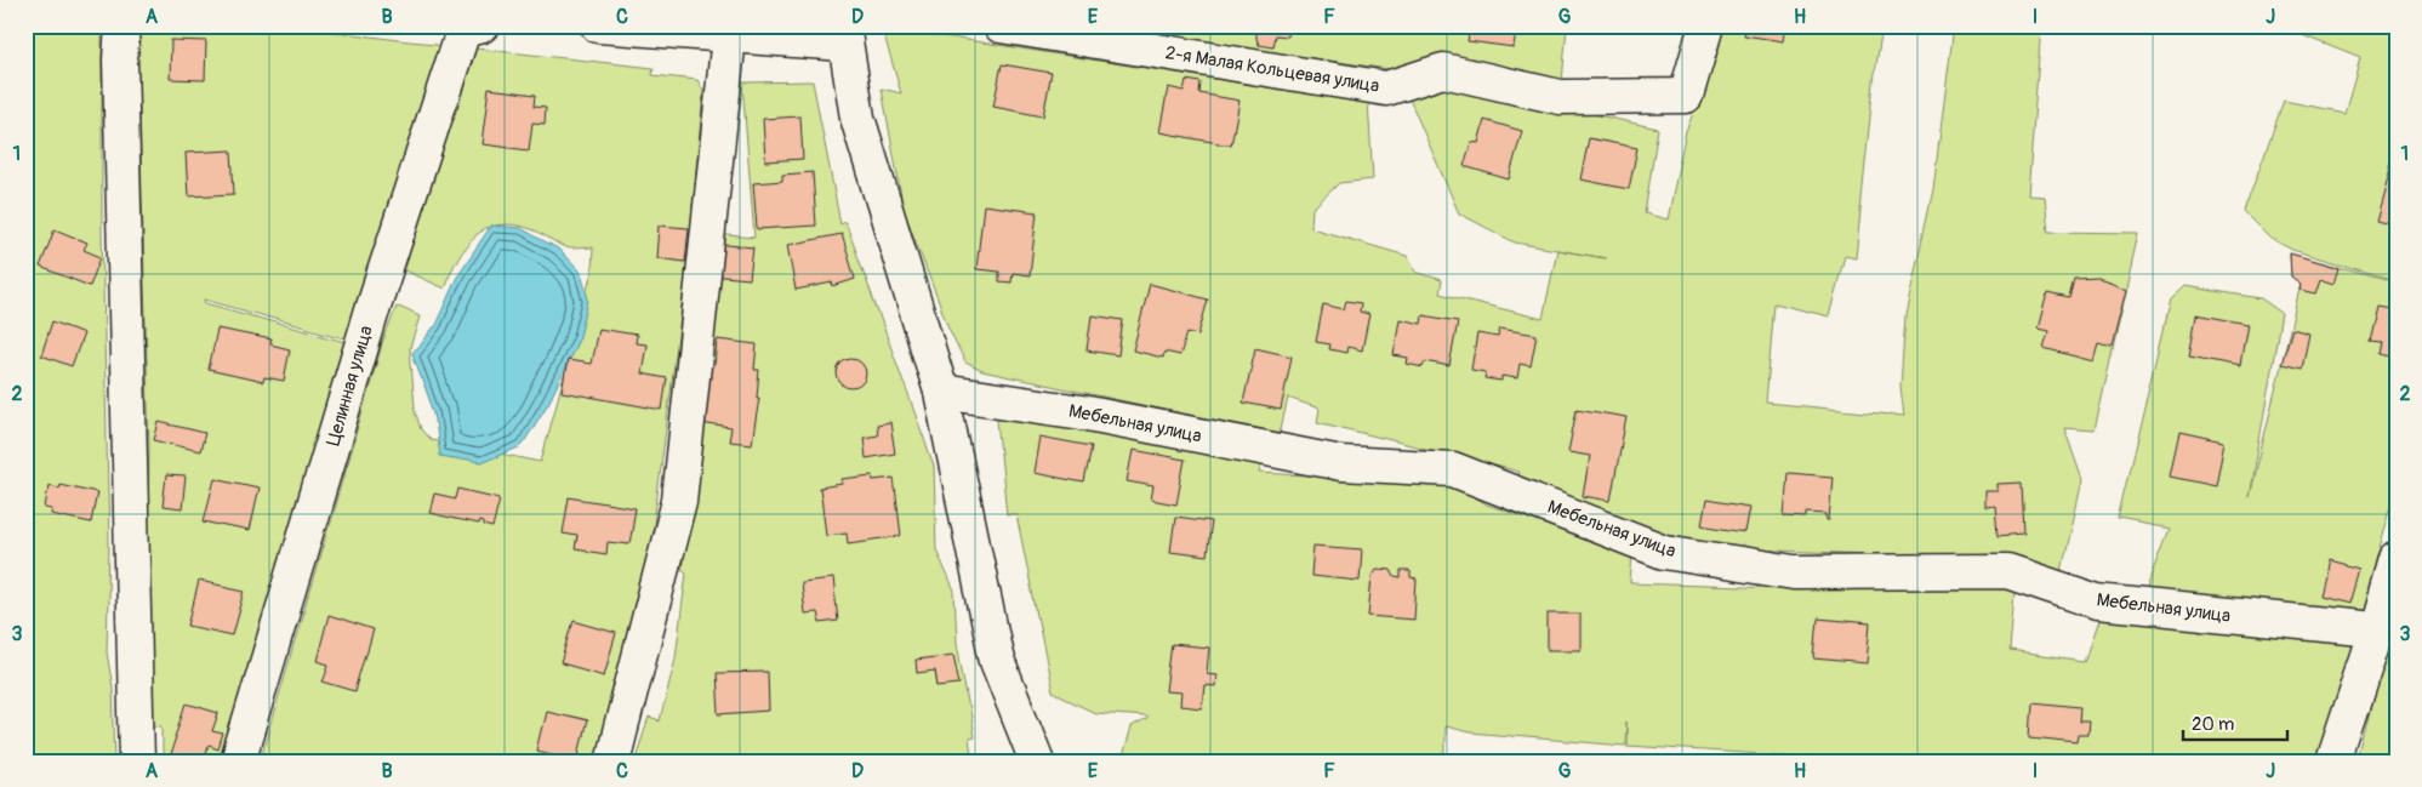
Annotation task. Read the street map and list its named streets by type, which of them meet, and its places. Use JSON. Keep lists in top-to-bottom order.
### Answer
{
  "streets": {
    "street": ["2-я Малая Кольцевая улица", "Целинная улица", "Мебельная улица"]
  },
  "scale_bar": "20 m",
  "grid": {
    "columns": [
      "A",
      "B",
      "C",
      "D",
      "E",
      "F",
      "G",
      "H",
      "I",
      "J"
    ],
    "rows": ["1", "2", "3"]
  }
}
